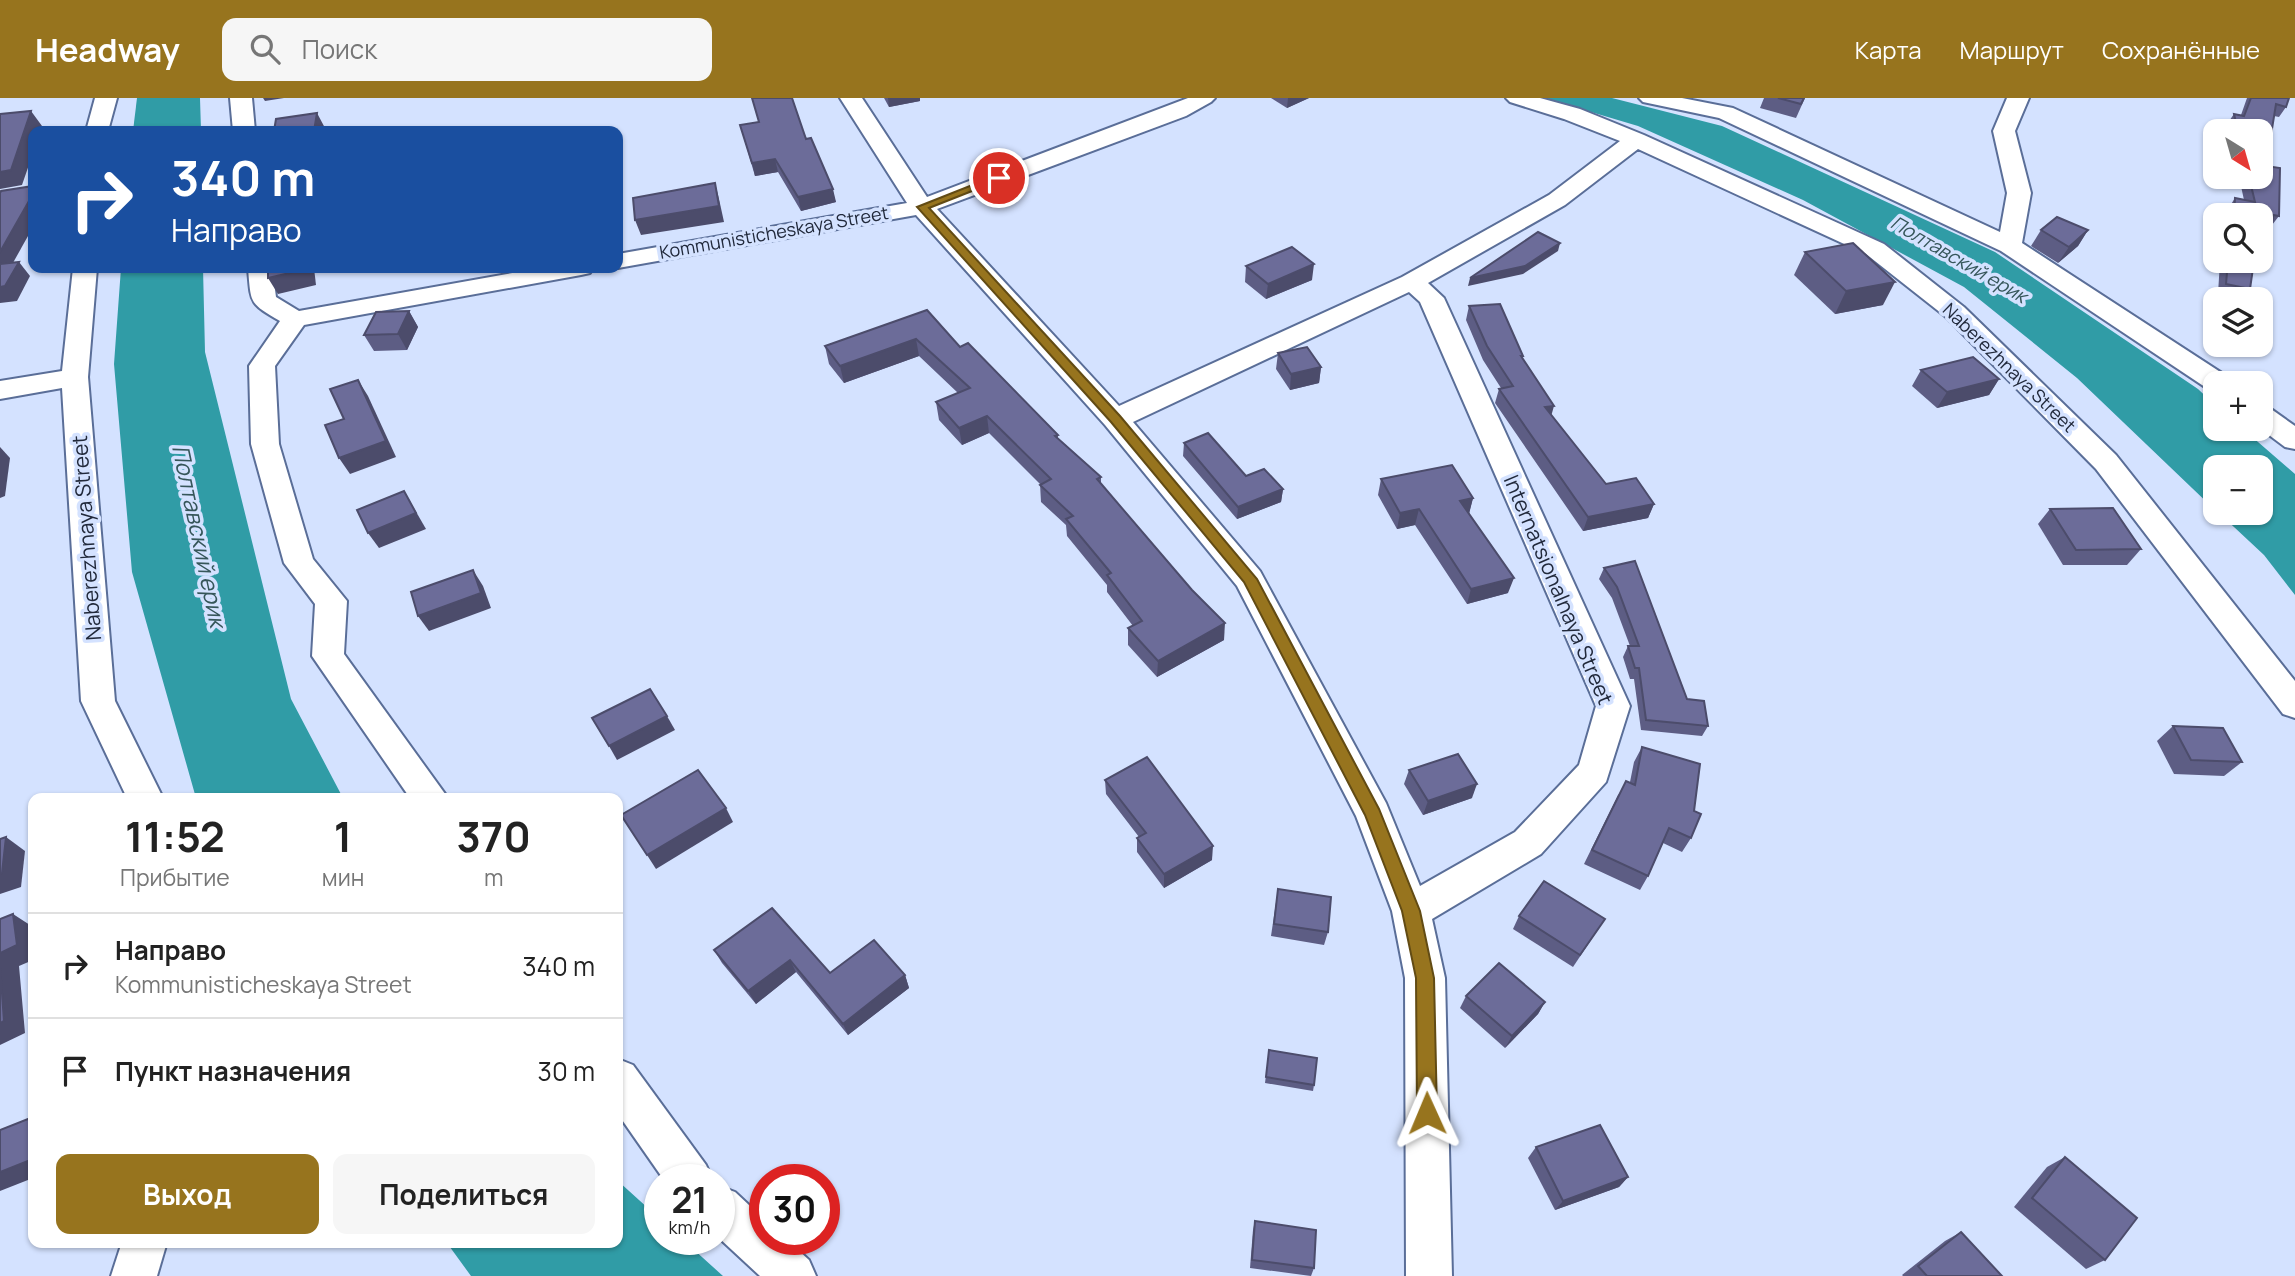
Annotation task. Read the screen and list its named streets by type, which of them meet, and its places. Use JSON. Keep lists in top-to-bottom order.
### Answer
{
  "streets": {
    "street": ["Kommunisticheskaya Street", "Naberezhnaya Street", "Internatsionalnaya Street"]
  },
  "water": ["Полтавский ерик"],
  "north": "bottom right",
  "page": {
    "header": "Headway",
    "search": "Поиск",
    "nav": ["Карта", "Маршрут", "Сохранённые"],
    "map_buttons": ["+", "−"],
    "turn": ["340 m", "Направо"],
    "eta": [
      "11:52",
      "Прибытие",
      "1",
      "мин",
      "370",
      "m"
    ],
    "list": [
      {
        "name": "Направо",
        "note": "Kommunisticheskaya Street",
        "value": "340 m"
      },
      {
        "name": "Пункт назначения",
        "value": "30 m"
      }
    ],
    "buttons": ["Выход", "Поделиться"],
    "speed": "21 km/h",
    "limit": "30"
  }
}
